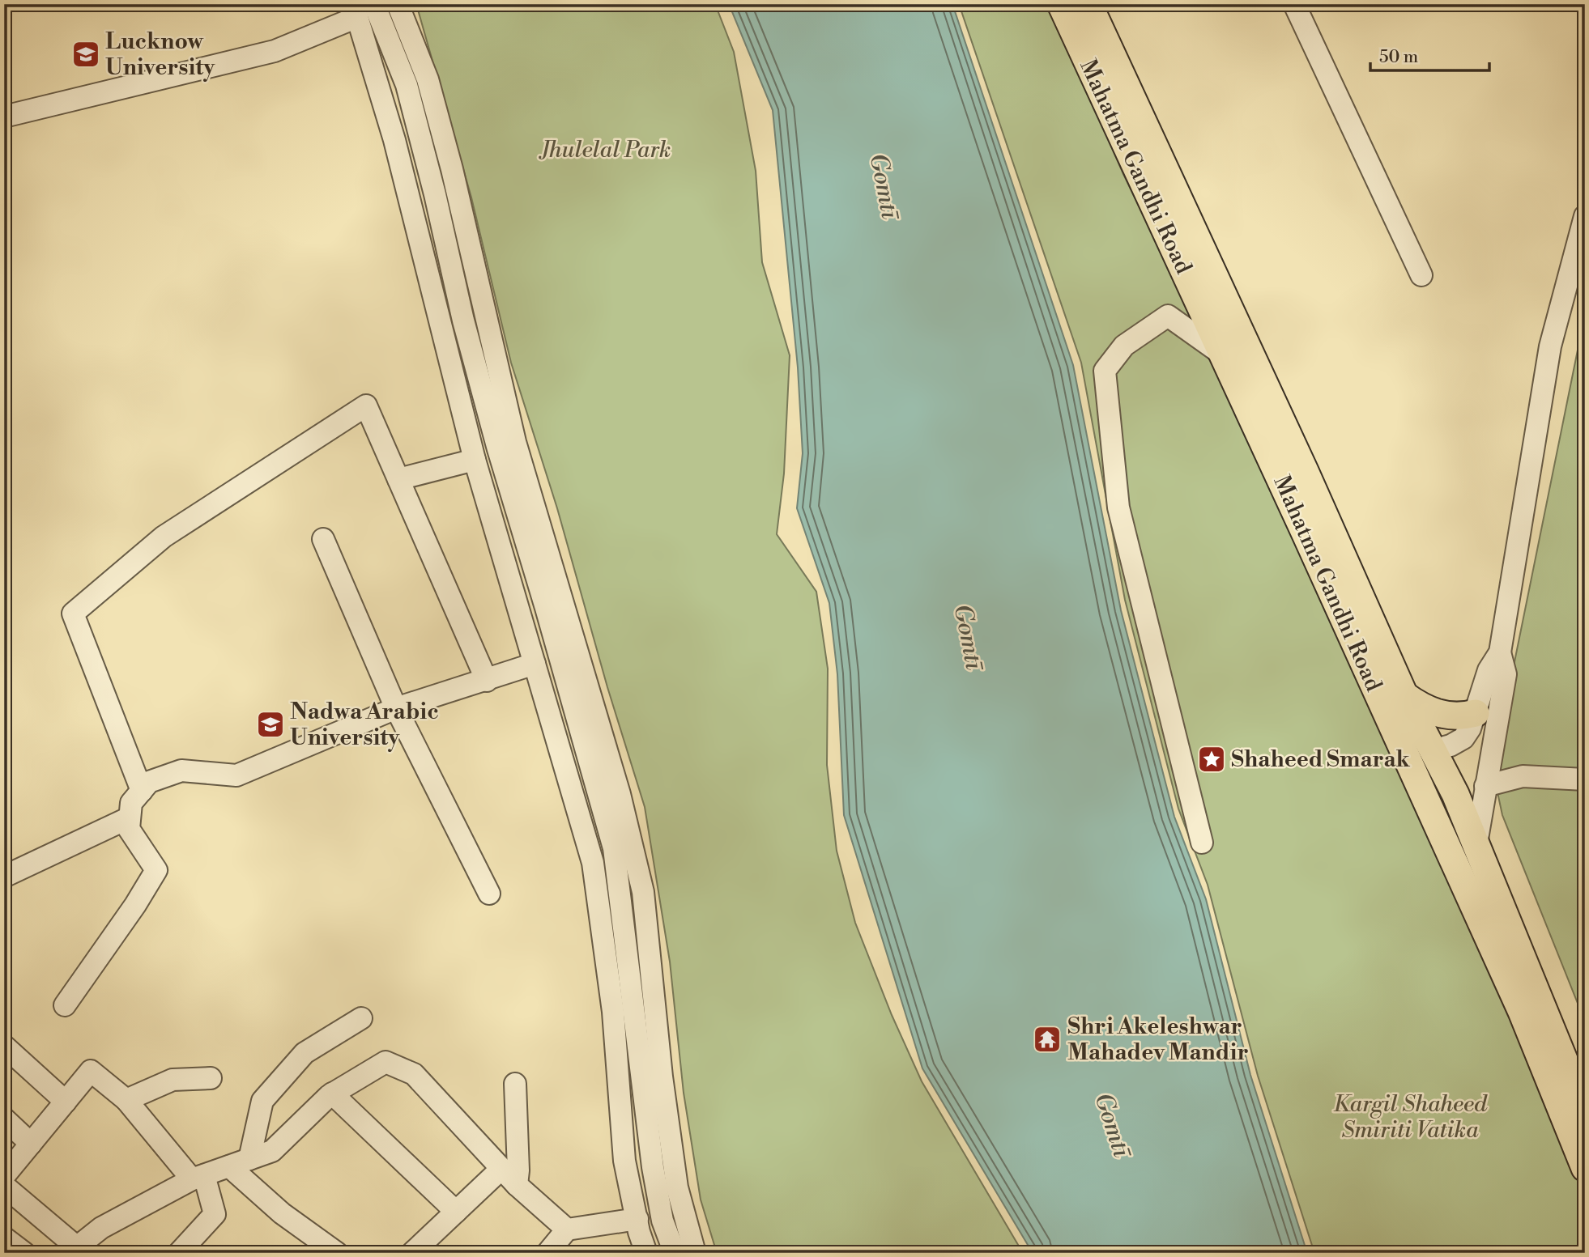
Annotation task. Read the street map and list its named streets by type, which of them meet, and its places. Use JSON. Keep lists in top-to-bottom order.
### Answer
{
  "streets": {
    "main road": ["Mahatma Gandhi Road"]
  },
  "water": ["Gomtī"],
  "parks": ["Jhulelal Park", "Kargil Shaheed Smiriti Vatika"],
  "places": {
    "school or university": ["Lucknow University", "Nadwa Arabic University"],
    "place": ["Shaheed Smarak"],
    "temple": ["Shri Akeleshwar Mahadev Mandir"]
  },
  "scale_bar": "50 m"
}
